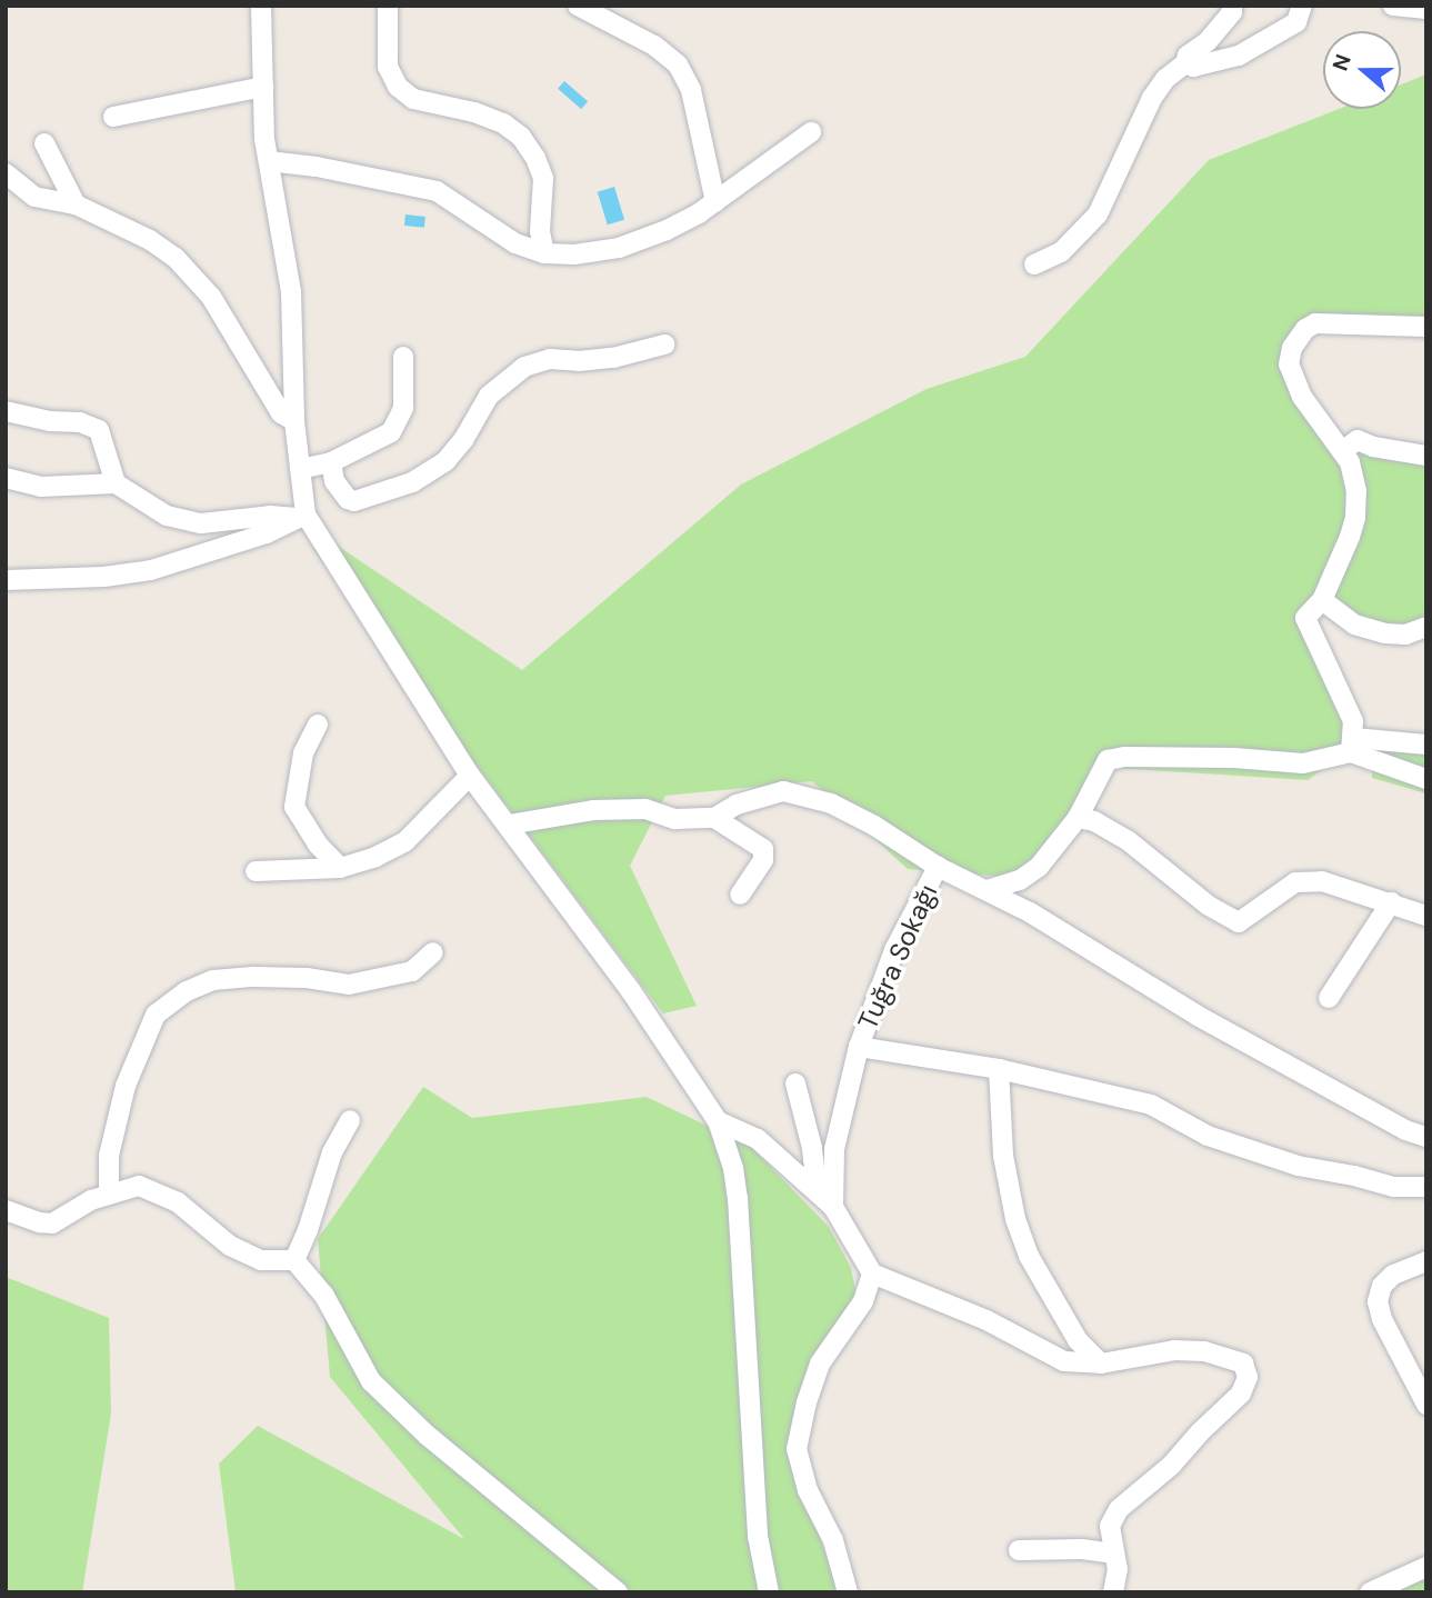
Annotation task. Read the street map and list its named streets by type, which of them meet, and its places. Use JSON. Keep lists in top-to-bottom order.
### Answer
{
  "streets": {
    "street": ["Tuğra Sokağı"]
  },
  "north": "left"
}
